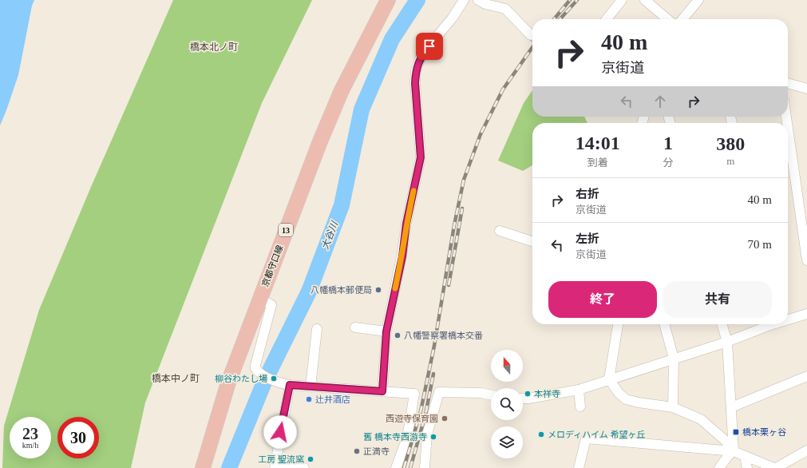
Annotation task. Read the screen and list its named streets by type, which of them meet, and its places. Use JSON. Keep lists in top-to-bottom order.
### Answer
{
  "streets": {
    "main road": ["13", "京都守口線"]
  },
  "districts": ["橋本北ノ町", "橋本中ノ町"],
  "water": ["大谷川"],
  "places": {
    "other": [
      "八幡橋本郵便局",
      "八幡警察署橋本交番",
      "柳谷わたし場",
      "本祥寺",
      "辻井酒店",
      "西遊寺保育園",
      "メロディハイム 希望ヶ丘",
      "舊 橋本寺西游寺",
      "正満寺",
      "工房 聖流窯"
    ],
    "transit": ["橋本栗ヶ谷"]
  },
  "north": "top",
  "page": {
    "turn": ["40 m", "京街道"],
    "eta": [
      "14:01",
      "到着",
      "1",
      "分",
      "380",
      "m"
    ],
    "list": [
      {
        "name": "右折",
        "note": "京街道",
        "value": "40 m"
      },
      {
        "name": "左折",
        "note": "京街道",
        "value": "70 m"
      }
    ],
    "buttons": ["終了", "共有"],
    "speed": "23 km/h",
    "limit": "30"
  }
}
